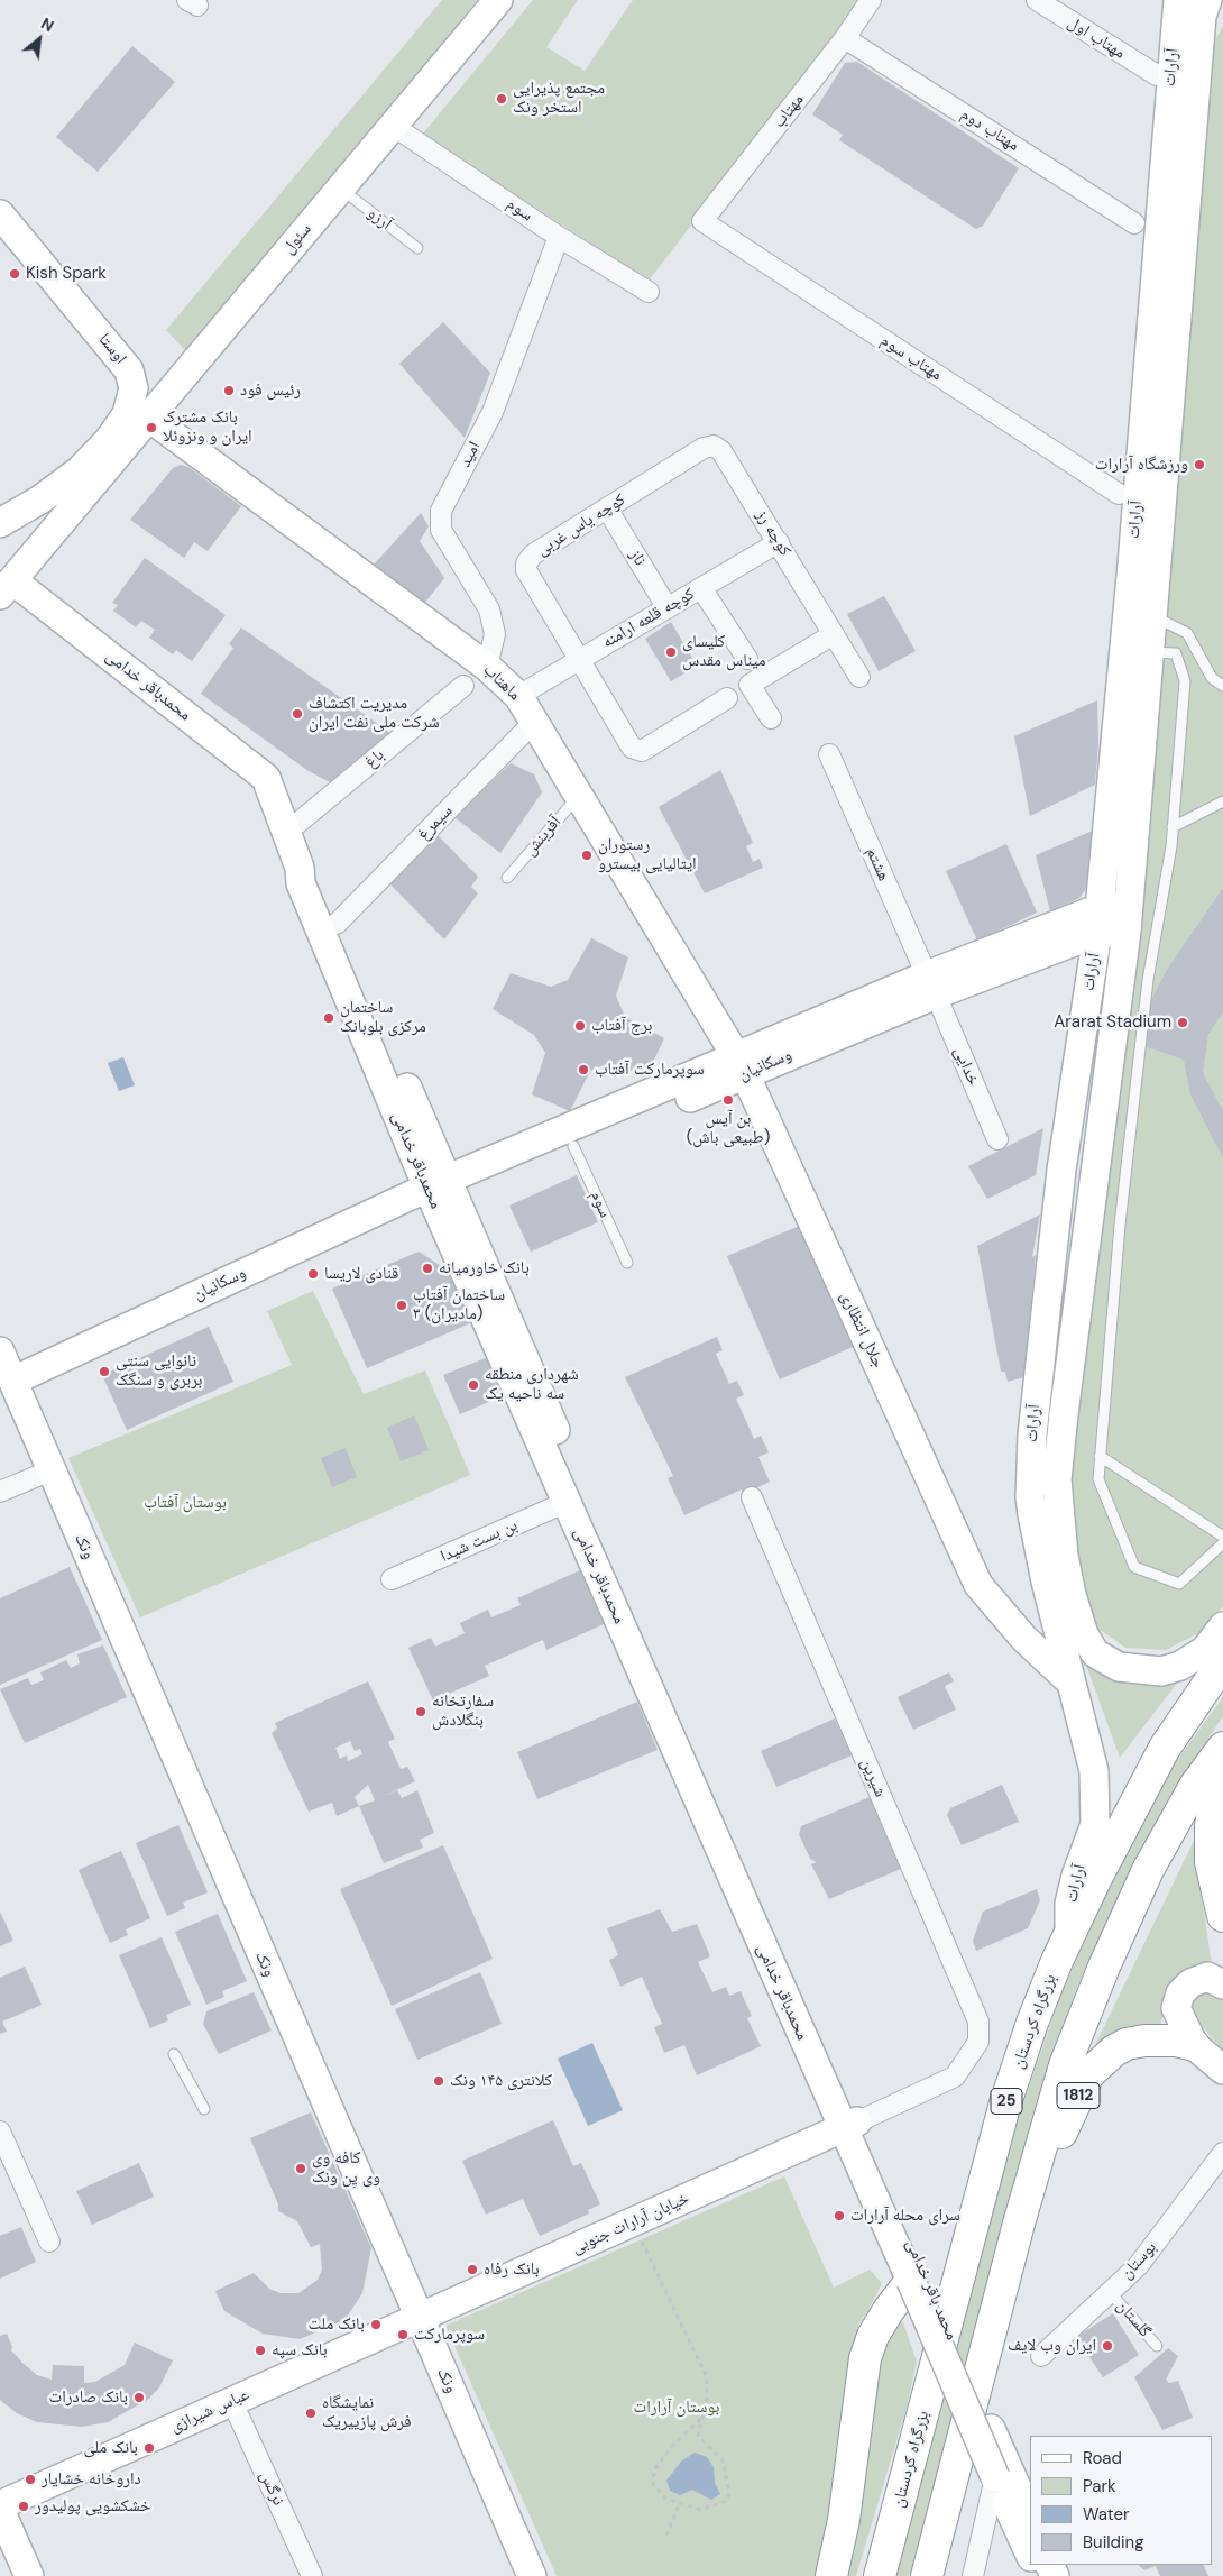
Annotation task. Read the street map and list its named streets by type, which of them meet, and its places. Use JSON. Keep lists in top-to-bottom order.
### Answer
{
  "streets": {
    "highway": ["بزرگراه کردستان", "1812", "25"],
    "main road": [
      "آرارات",
      "سئول",
      "اوستا",
      "ماهتاب",
      "محمدباقر خدامی",
      "وسکانیان",
      "جلال انتظاری",
      "ونک",
      "خیابان آرارات جنوبی",
      "محمد باقر خدامی",
      "عباس شیرازی"
    ],
    "street": [
      "مهتاب اول",
      "مهتاب",
      "مهتاب دوم",
      "سوم",
      "مهتاب سوم",
      "امید",
      "کوچه یاس غربی",
      "کوچه رز",
      "ناز",
      "کوچه قلعه ارامنه",
      "باغ",
      "سیمرغ",
      "هشتم",
      "خدایی",
      "بن بست شیدا",
      "شیرین",
      "بوستان",
      "نرگس"
    ],
    "lane": ["آرزو", "آفرینش", "گلستان"]
  },
  "crossings": [
    ["آرارات", "جلال انتظاری"],
    ["آرارات", "بزرگراه کردستان"],
    ["مهتاب", "مهتاب دوم"],
    ["مهتاب", "مهتاب سوم"],
    ["سوم", "سئول"],
    ["سوم", "امید"],
    ["سوم", "وسکانیان"],
    ["آرزو", "سئول"],
    ["سئول", "ماهتاب"],
    ["سئول", "محمدباقر خدامی"],
    ["امید", "ماهتاب"],
    ["کوچه یاس غربی", "کوچه رز"],
    ["کوچه یاس غربی", "ناز"],
    ["کوچه یاس غربی", "کوچه قلعه ارامنه"],
    ["کوچه رز", "کوچه قلعه ارامنه"],
    ["ناز", "کوچه قلعه ارامنه"],
    ["کوچه قلعه ارامنه", "ماهتاب"],
    ["ماهتاب", "سیمرغ"],
    ["ماهتاب", "آفرینش"],
    ["ماهتاب", "وسکانیان"],
    ["ماهتاب", "جلال انتظاری"],
    ["محمدباقر خدامی", "باغ"],
    ["محمدباقر خدامی", "سیمرغ"],
    ["محمدباقر خدامی", "وسکانیان"],
    ["محمدباقر خدامی", "بن بست شیدا"],
    ["محمدباقر خدامی", "شیرین"],
    ["محمدباقر خدامی", "خیابان آرارات جنوبی"],
    ["محمدباقر خدامی", "محمد باقر خدامی"],
    ["هشتم", "خدایی"],
    ["وسکانیان", "جلال انتظاری"],
    ["وسکانیان", "ونک"],
    ["ونک", "خیابان آرارات جنوبی"],
    ["ونک", "عباس شیرازی"],
    ["شیرین", "خیابان آرارات جنوبی"],
    ["خیابان آرارات جنوبی", "عباس شیرازی"],
    ["بوستان", "گلستان"],
    ["عباس شیرازی", "نرگس"]
  ],
  "parks": ["بوستان آفتاب", "بوستان آرارات"],
  "places": [
    "مجتمع پذیرایی استخر ونک",
    "Kish Spark",
    "رئیس فود",
    "بانک مشترک ایران و ونزوئلا",
    "ورزشگاه آرارات",
    "کلیسای میناس مقدس",
    "مدیریت اکتشاف شرکت ملی نفت ایران",
    "رستوران ایتالیایی بیسترو",
    "ساختمان مرکزی بلوبانک",
    "Ararat Stadium",
    "برج آفتاب",
    "سوپرمارکت آفتاب",
    "بن آیس (طبیعی باش)",
    "بانک خاورمیانه",
    "قنادی لاریسا",
    "ساختمان آفتاب ۳ (مادیران)",
    "نانوایی سنتی بربری و سنگک",
    "شهرداری منطقه سه ناحیه یک",
    "سفارتخانه بنگلادش",
    "کلانتری ۱۴۵ ونک",
    "کافه وی‌ وی‌ یِن ونک",
    "سرای محله آرارات",
    "بانک رفاه",
    "بانک ملت",
    "سوپرمارکت",
    "ایران وب لایف",
    "بانک سپه",
    "بانک صادرات",
    "نمایشگاه فرش پازییریک",
    "بانک ملی",
    "داروخانه خشایار",
    "خشکشویی پولیدور"
  ],
  "legend": [
    "Road",
    "Park",
    "Water",
    "Building"
  ],
  "north": "top right"
}
